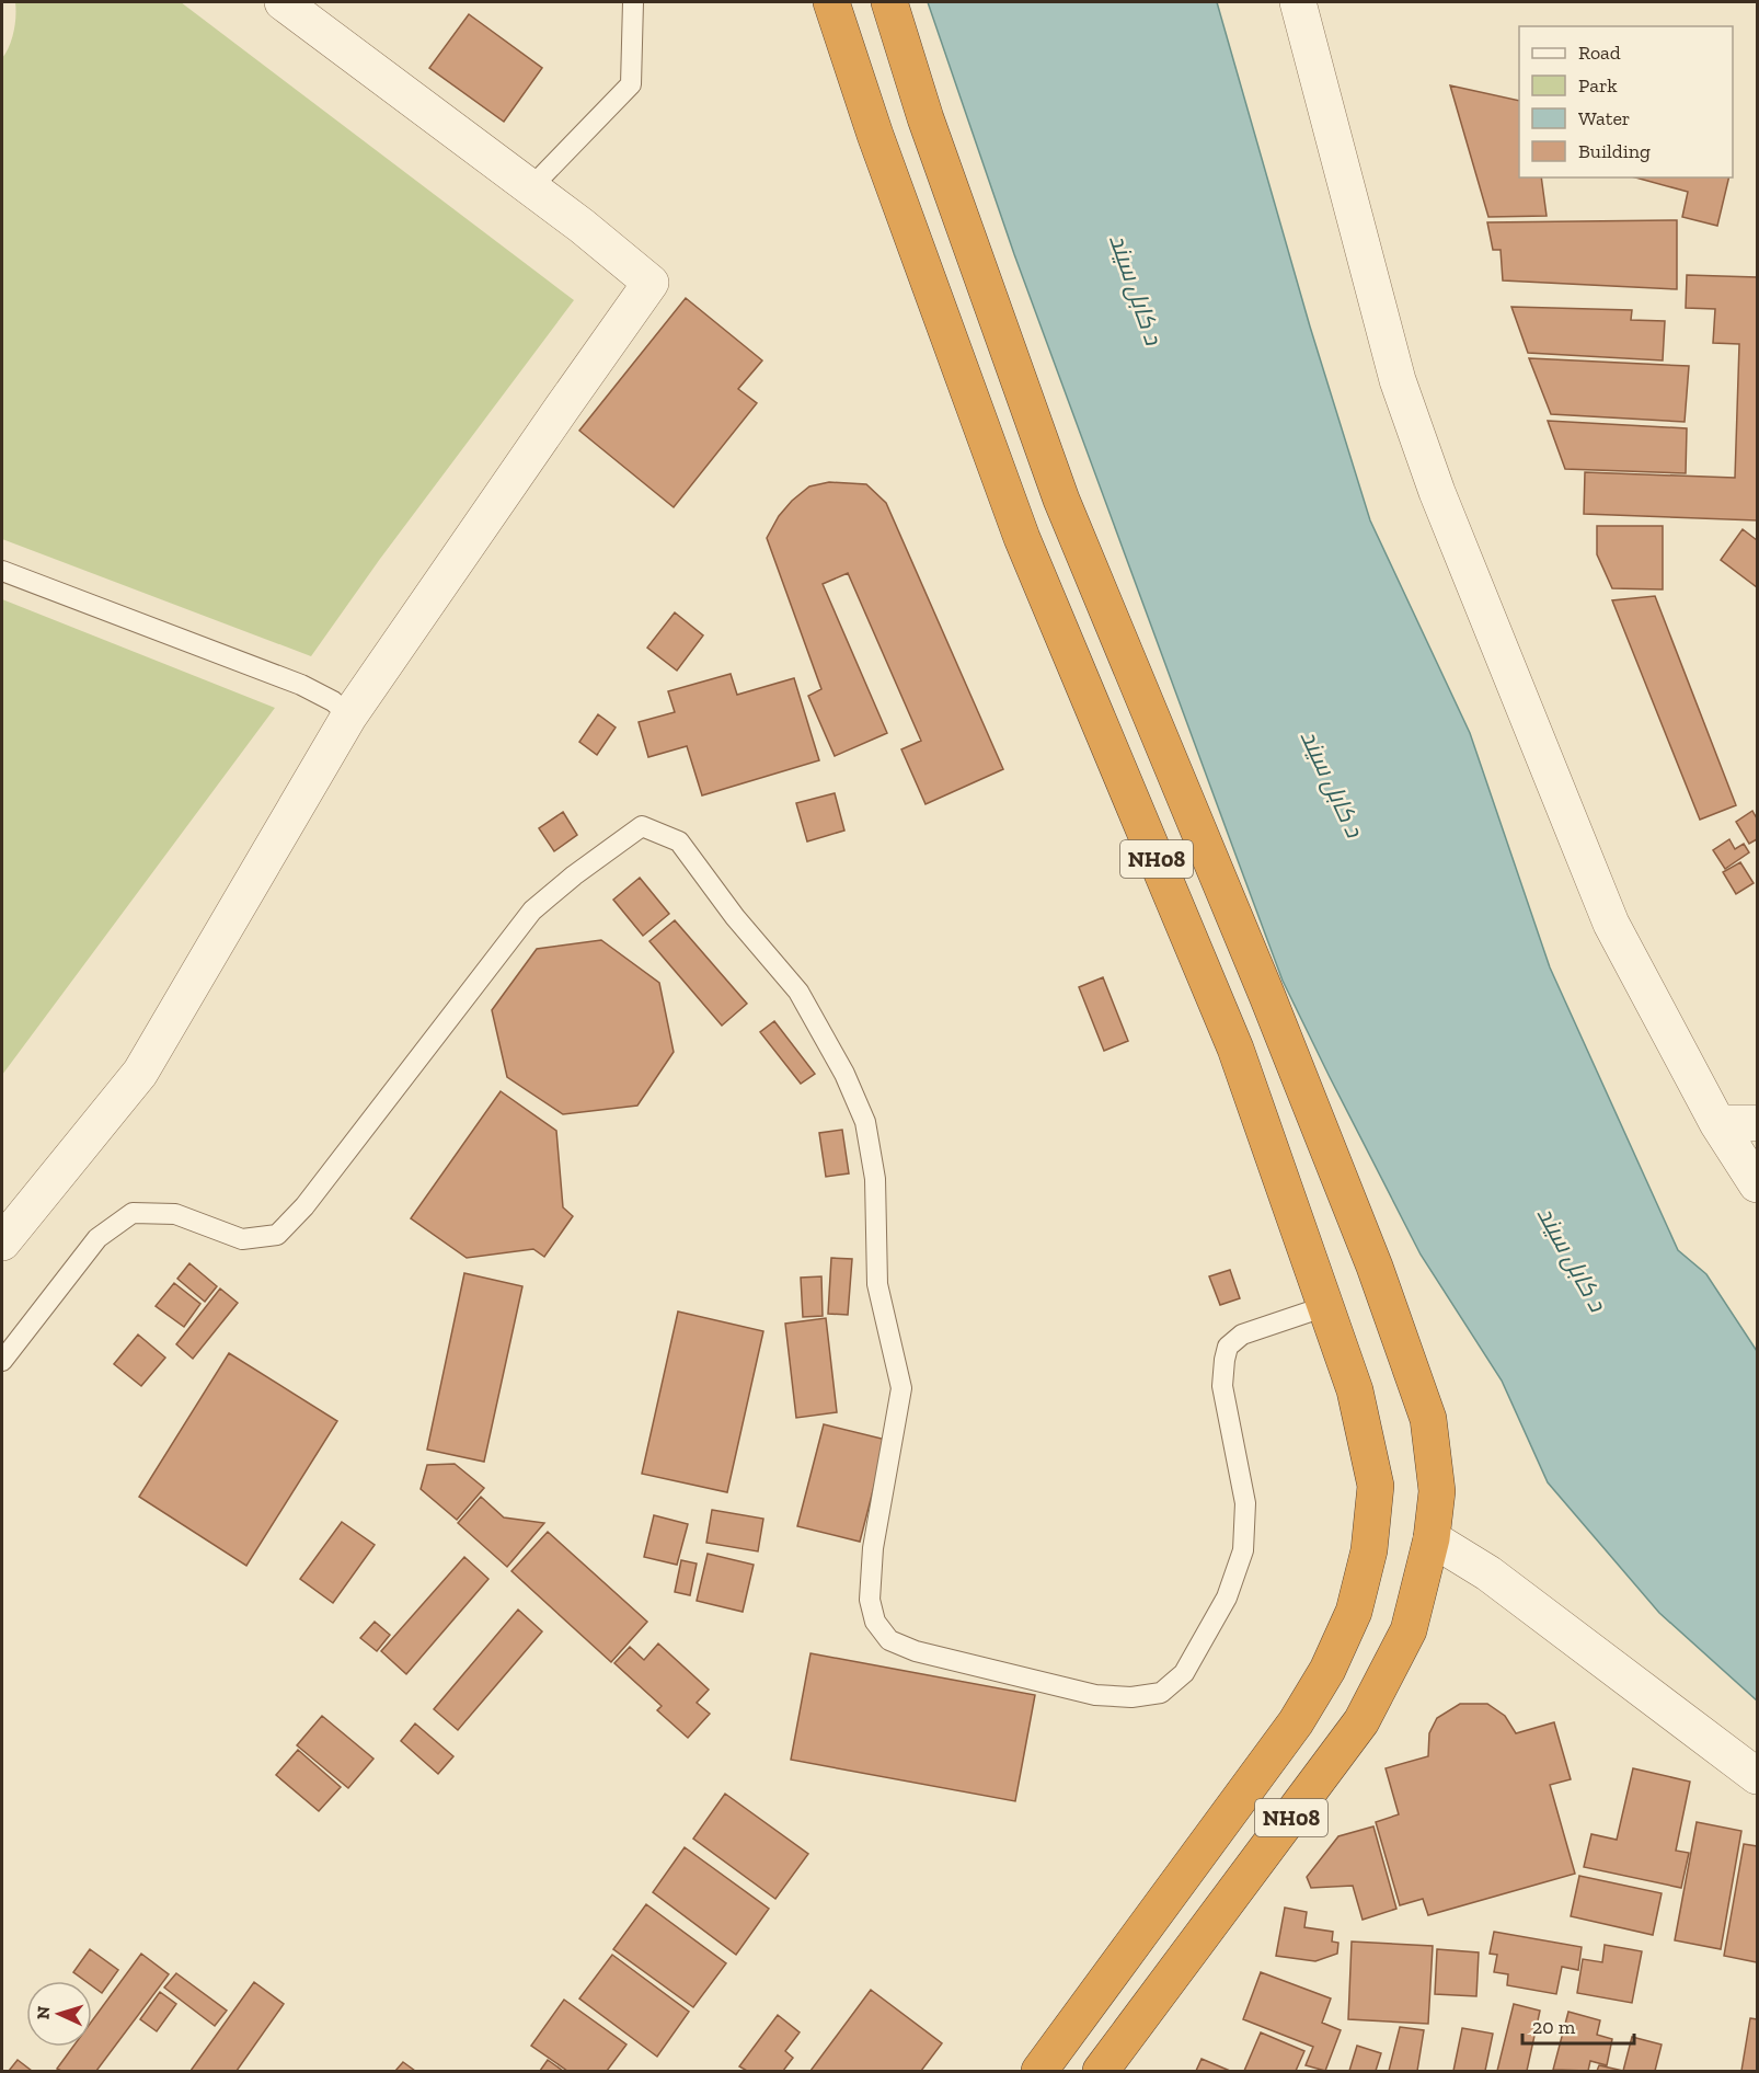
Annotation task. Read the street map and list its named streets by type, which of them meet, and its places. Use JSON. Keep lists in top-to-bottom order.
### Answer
{
  "streets": {
    "highway": ["NH08"]
  },
  "water": ["د کابل سيند"],
  "legend": [
    "Road",
    "Park",
    "Water",
    "Building"
  ],
  "scale_bar": "20 m",
  "north": "left"
}
